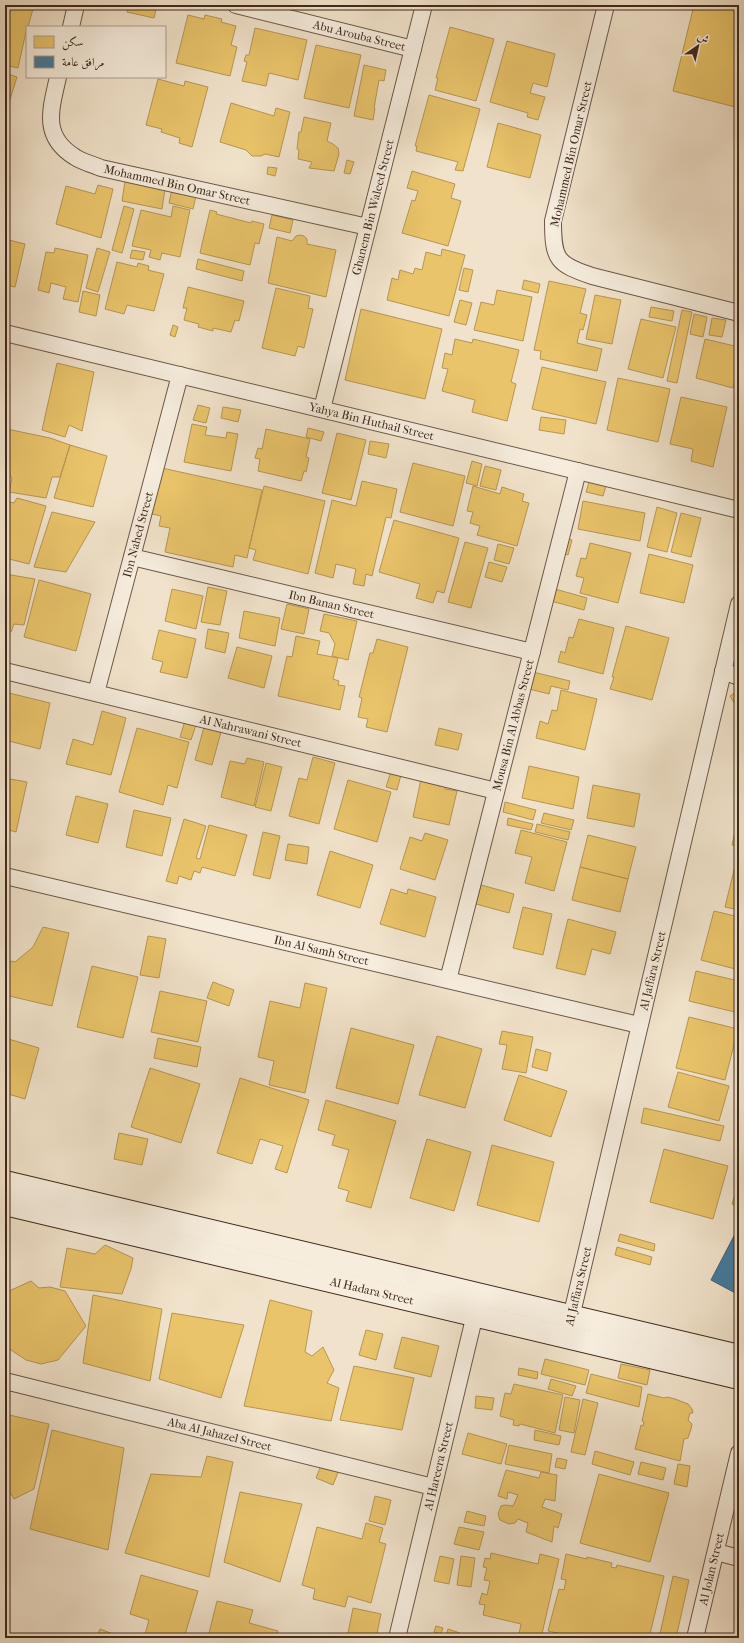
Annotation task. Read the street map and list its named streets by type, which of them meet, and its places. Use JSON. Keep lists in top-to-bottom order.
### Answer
{
  "streets": {
    "street": [
      "Abu Arouba Street",
      "Mohammed Bin Omar Street",
      "Ghanem Bin Waleed Street",
      "Yahya Bin Huthail Street",
      "Ibn Nahed Street",
      "Ibn Banan Street",
      "Mousa Bin Al Abbas Street",
      "Al Nahrawani Street",
      "Ibn Al Samh Street",
      "Al Jaffara Street",
      "Al Hadara Street",
      "Aba Al Jahazel Street",
      "Al Hareera Street",
      "Al Jolan Street"
    ]
  },
  "crossings": [
    ["Abu Arouba Street", "Ghanem Bin Waleed Street"],
    ["Mohammed Bin Omar Street", "Ghanem Bin Waleed Street"],
    ["Ghanem Bin Waleed Street", "Yahya Bin Huthail Street"],
    ["Yahya Bin Huthail Street", "Ibn Nahed Street"],
    ["Yahya Bin Huthail Street", "Mousa Bin Al Abbas Street"],
    ["Ibn Nahed Street", "Ibn Banan Street"],
    ["Ibn Nahed Street", "Al Nahrawani Street"],
    ["Ibn Banan Street", "Mousa Bin Al Abbas Street"],
    ["Mousa Bin Al Abbas Street", "Al Nahrawani Street"],
    ["Mousa Bin Al Abbas Street", "Ibn Al Samh Street"],
    ["Ibn Al Samh Street", "Al Jaffara Street"],
    ["Al Jaffara Street", "Al Hadara Street"],
    ["Al Hadara Street", "Al Hareera Street"],
    ["Aba Al Jahazel Street", "Al Hareera Street"]
  ],
  "legend": ["سكن", "مرافق عامة"],
  "north": "top right"
}
